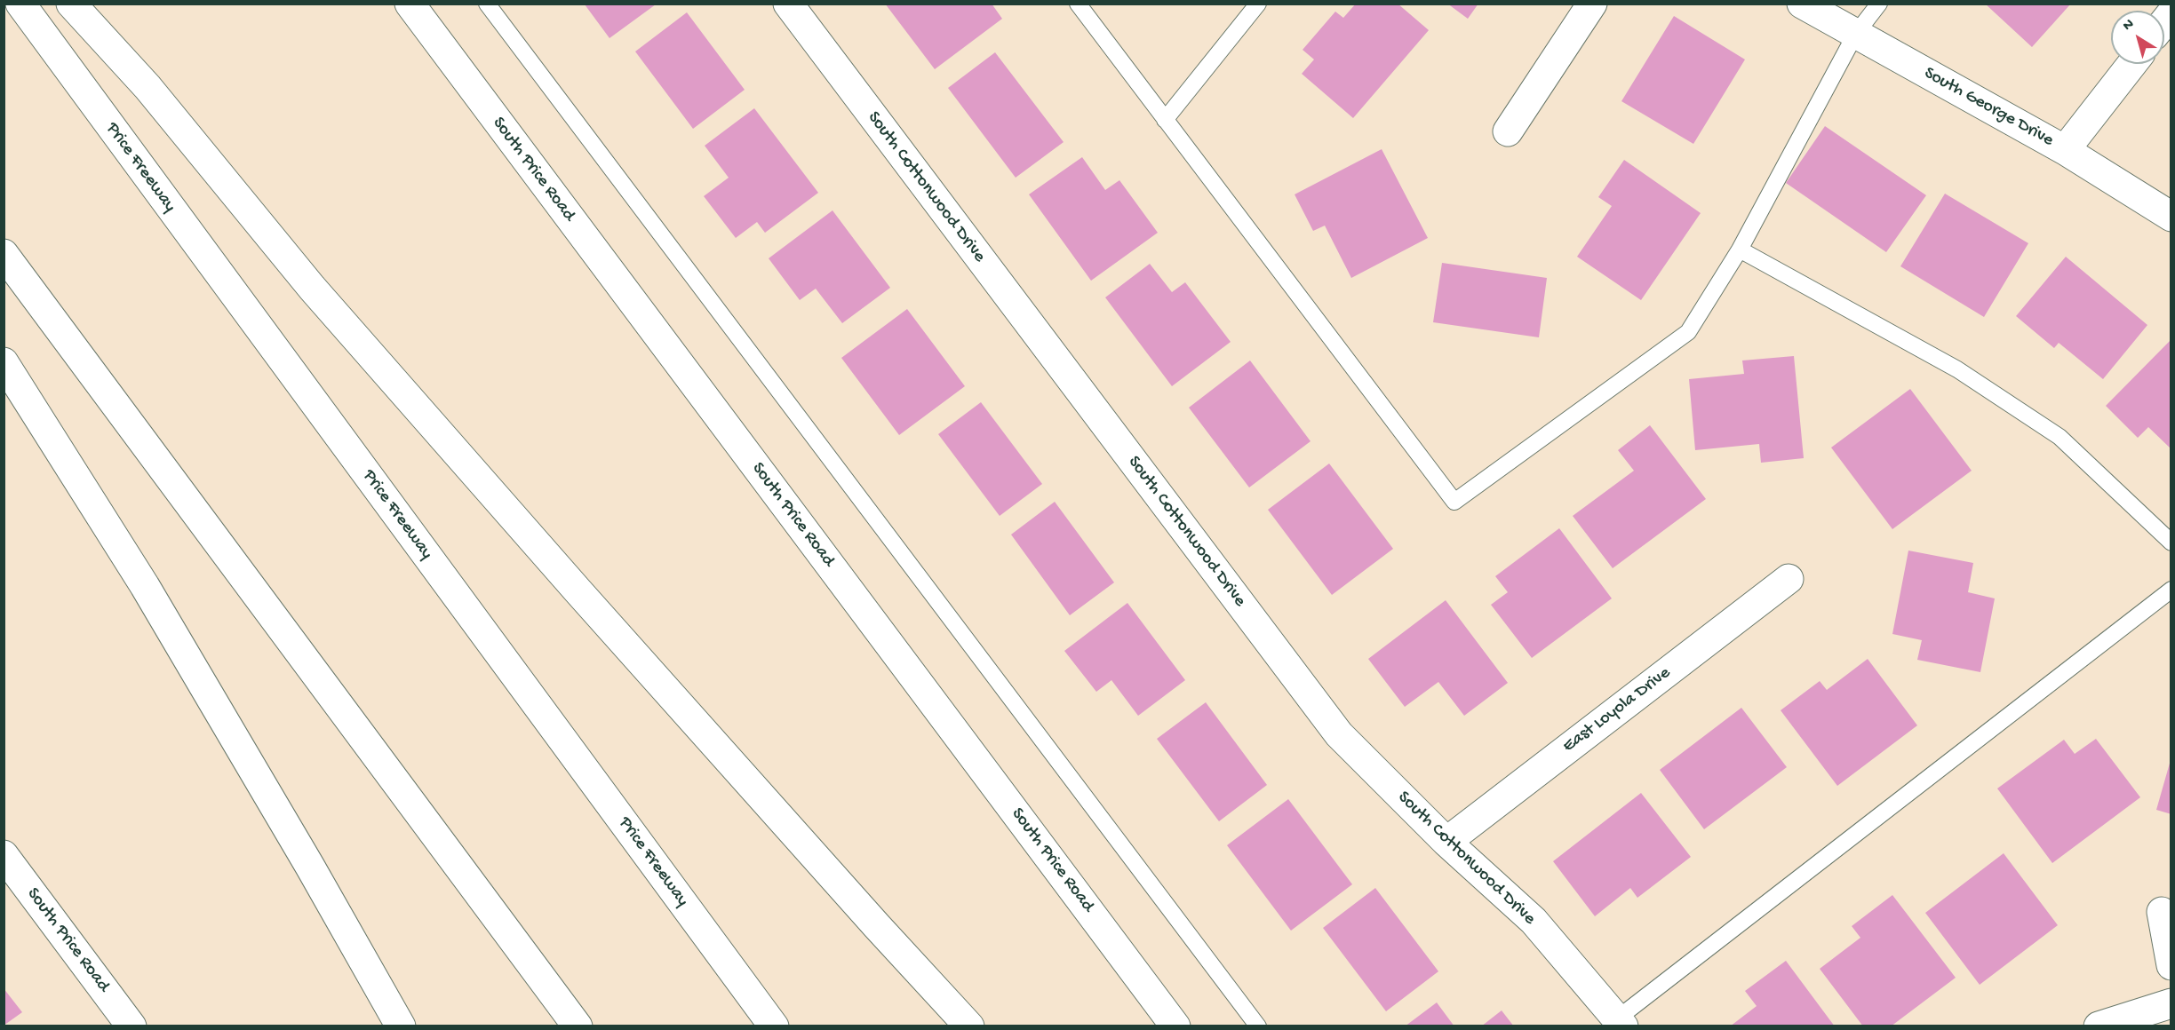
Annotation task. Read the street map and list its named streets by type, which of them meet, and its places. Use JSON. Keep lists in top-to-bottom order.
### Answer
{
  "streets": {
    "main road": [
      "South George Drive",
      "Price Freeway",
      "South Price Road",
      "South Cottonwood Drive",
      "East Loyola Drive"
    ]
  },
  "crossings": [
    ["South Cottonwood Drive", "East Loyola Drive"]
  ],
  "north": "top left"
}
